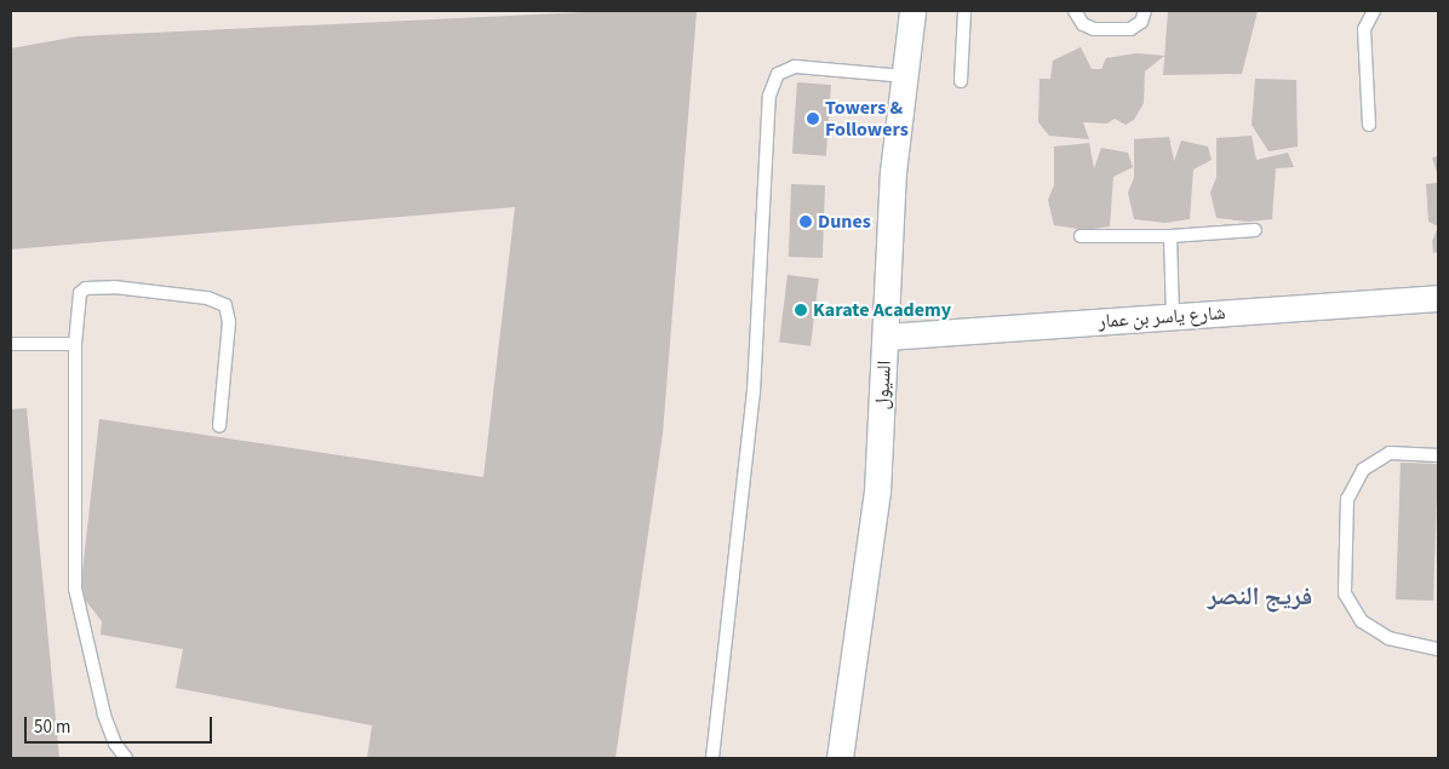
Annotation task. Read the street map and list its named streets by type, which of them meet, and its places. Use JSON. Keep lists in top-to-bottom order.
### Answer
{
  "streets": {
    "street": ["شارع ياسر بن عمار", "السيول"]
  },
  "crossings": [
    ["شارع ياسر بن عمار", "السيول"]
  ],
  "districts": ["فريج النصر"],
  "places": ["Towers & Followers", "Dunes", "Karate Academy"],
  "scale_bar": "50 m"
}
